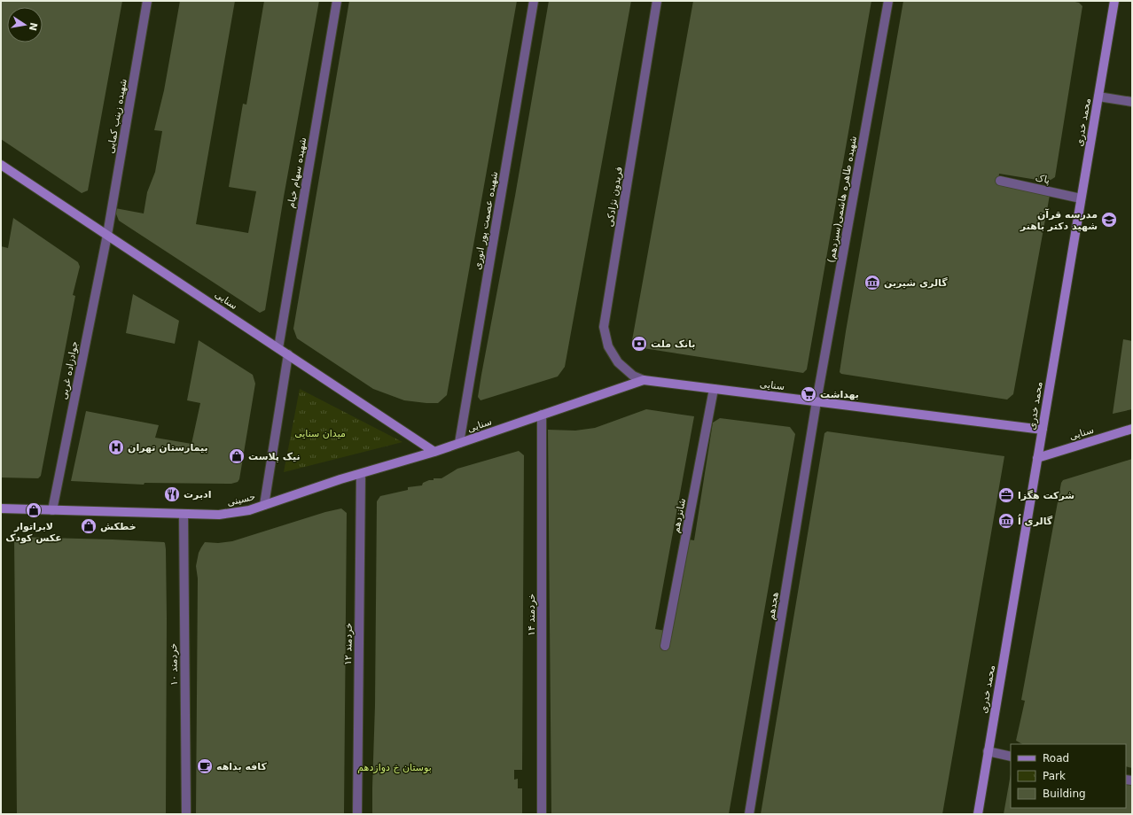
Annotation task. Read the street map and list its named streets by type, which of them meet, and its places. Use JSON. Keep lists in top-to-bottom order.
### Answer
{
  "streets": {
    "street": [
      "شهیده زینب کمایی",
      "محمد خدری",
      "شهیده سهام خیام",
      "پاک",
      "فریدون نژادکی",
      "شهیده طاهره هاشمی(سیزدهم)",
      "شهیده عصمت پور انوری",
      "سنایی",
      "جوادزاده غربی",
      "حسینی",
      "شانزدهم",
      "هجدهم",
      "خردمند ۱۴",
      "خردمند ۱۲",
      "خردمند ۱۰"
    ]
  },
  "crossings": [
    ["شهیده زینب کمایی", "سنایی"],
    ["شهیده زینب کمایی", "جوادزاده غربی"],
    ["محمد خدری", "پاک"],
    ["محمد خدری", "سنایی"],
    ["شهیده سهام خیام", "سنایی"],
    ["فریدون نژادکی", "سنایی"],
    ["شهیده طاهره هاشمی(سیزدهم)", "سنایی"],
    ["شهیده طاهره هاشمی(سیزدهم)", "هجدهم"],
    ["شهیده عصمت پور انوری", "سنایی"],
    ["سنایی", "جوادزاده غربی"],
    ["سنایی", "حسینی"],
    ["سنایی", "شانزدهم"],
    ["سنایی", "هجدهم"],
    ["سنایی", "خردمند ۱۴"],
    ["جوادزاده غربی", "حسینی"],
    ["حسینی", "خردمند ۱۲"],
    ["حسینی", "خردمند ۱۰"]
  ],
  "parks": ["میدان سنایی", "بوستان خ دوازدهم"],
  "places": {
    "school or university": ["مدرسه قرآن شهید دکتر باهنر"],
    "museum": ["گالری شیرین", "گالری اُ"],
    "bank": ["بانک ملت"],
    "supermarket": ["بهداشت"],
    "hospital": ["بیمارستان تهران"],
    "shop": ["نیک پلاست", "لابراتوار عکس کودک", "خطکش"],
    "restaurant": ["ادبرت"],
    "office": ["شرکت هگزا"],
    "cafe": ["کافه بداهه"]
  },
  "legend": ["Road", "Park", "Building"],
  "north": "right"
}
